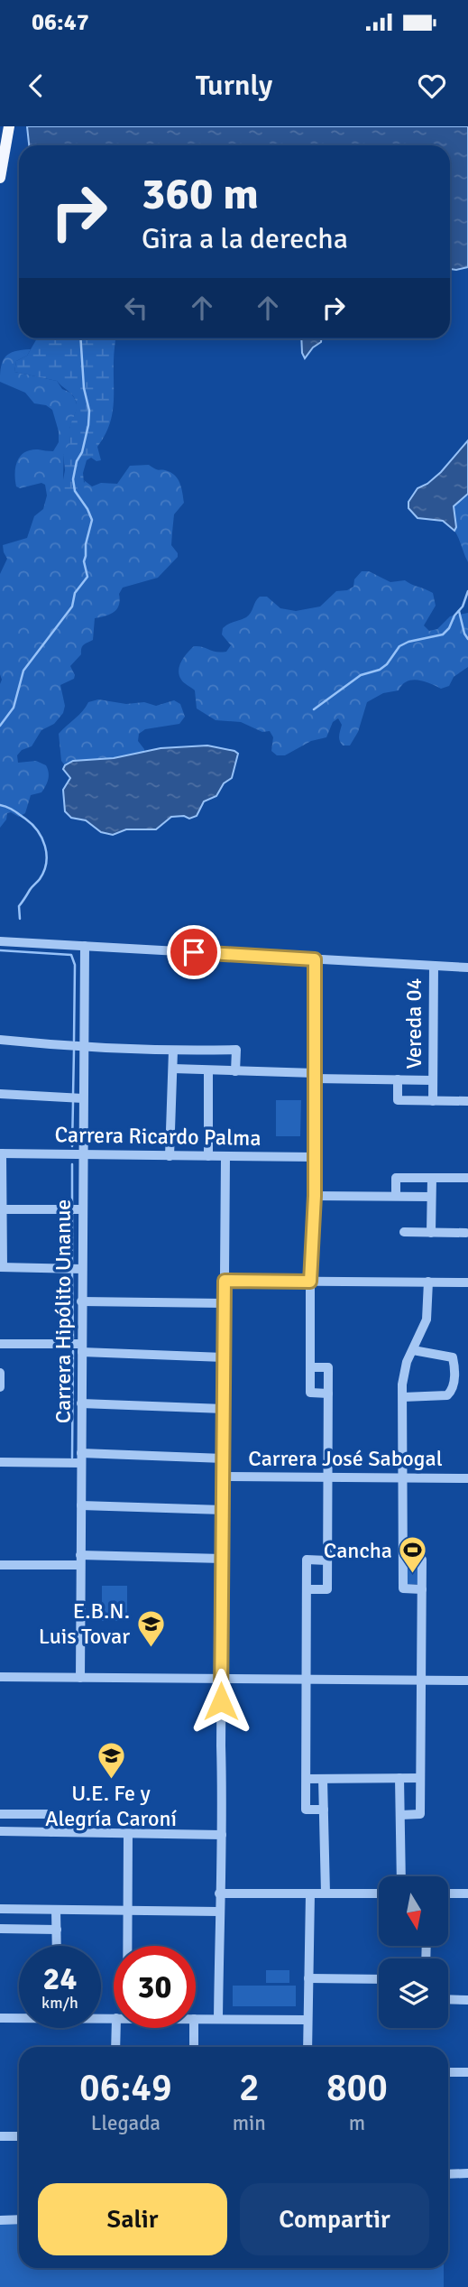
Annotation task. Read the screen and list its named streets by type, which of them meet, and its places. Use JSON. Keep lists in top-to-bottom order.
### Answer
{
  "streets": {
    "street": [
      "Vereda 04",
      "Carrera Ricardo Palma",
      "Carrera Hipólito Unanue",
      "Carrera José Sabogal"
    ]
  },
  "crossings": [
    ["Carrera Ricardo Palma", "Carrera Hipólito Unanue"]
  ],
  "places": {
    "sports": ["Cancha"],
    "school or university": ["E.B.N. Luis Tovar", "U.E. Fe y Alegría Caroní"]
  },
  "north": "bottom",
  "page": {
    "status": "06:47",
    "header": "Turnly",
    "turn": ["360 m", "Gira a la derecha"],
    "speed": "24 km/h",
    "limit": "30",
    "eta": [
      "06:49",
      "Llegada",
      "2",
      "min",
      "800",
      "m"
    ],
    "buttons": ["Salir", "Compartir"]
  }
}
